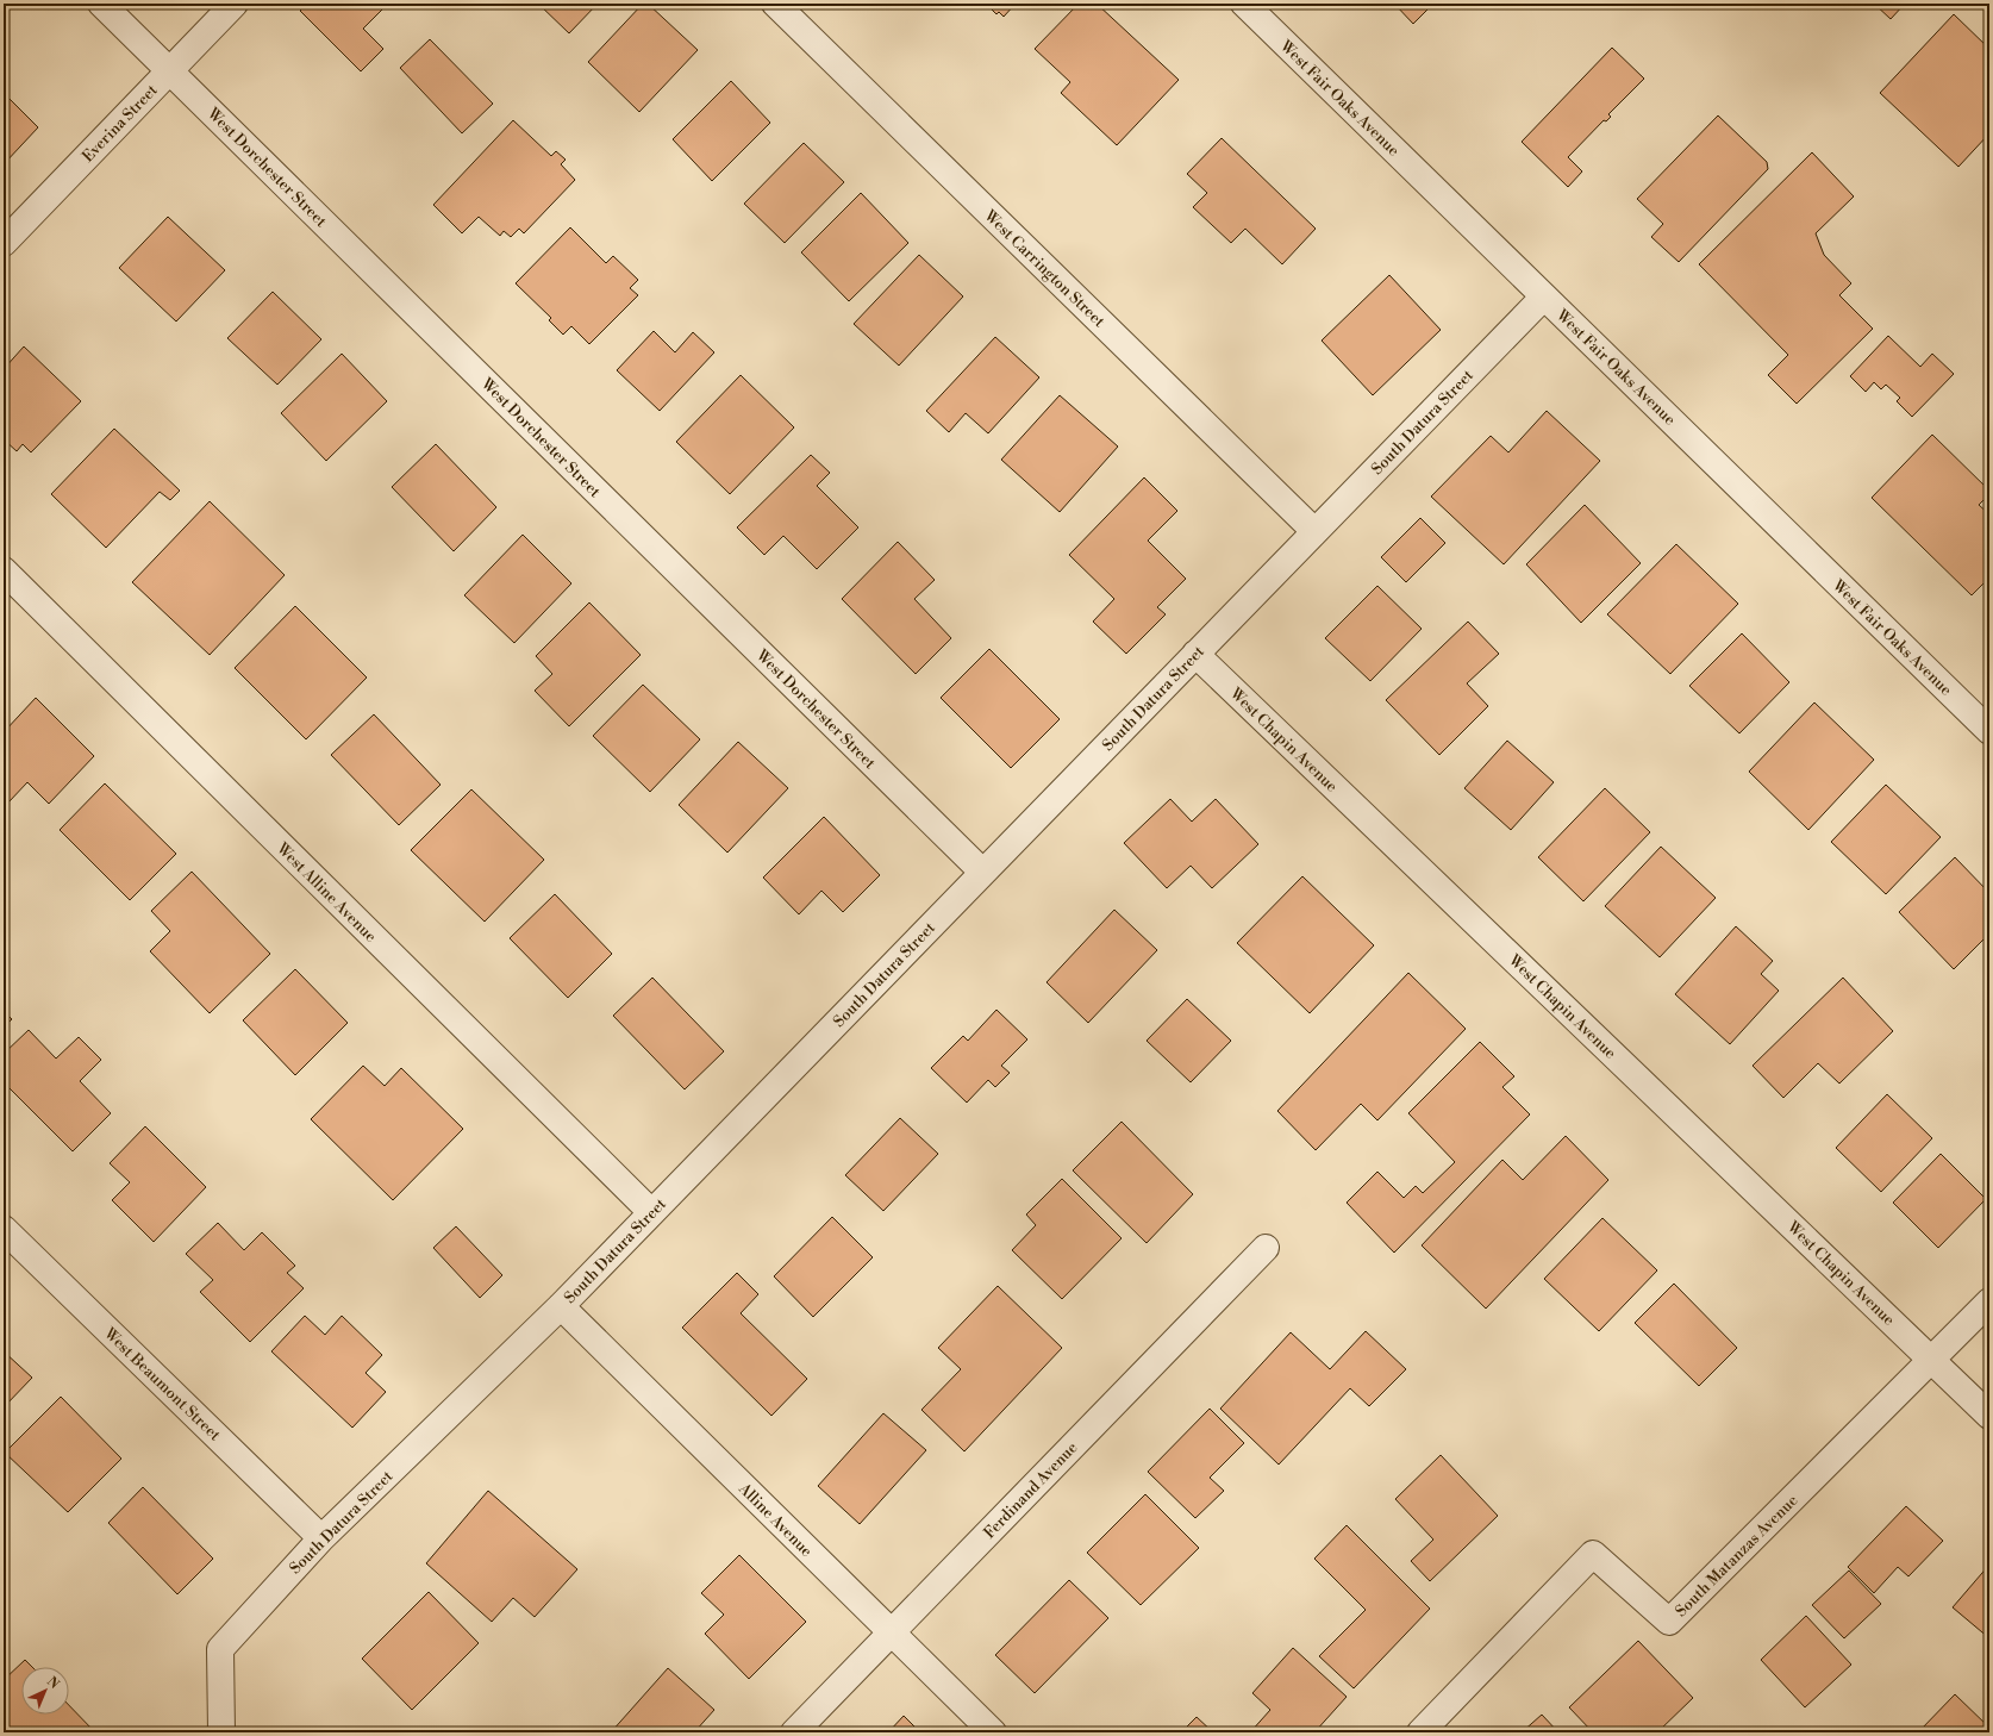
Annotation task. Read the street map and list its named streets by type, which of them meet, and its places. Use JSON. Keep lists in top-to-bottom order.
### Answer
{
  "streets": {
    "street": [
      "West Fair Oaks Avenue",
      "Everina Street",
      "West Dorchester Street",
      "West Carrington Street",
      "South Datura Street",
      "West Chapin Avenue",
      "West Alline Avenue",
      "West Beaumont Street",
      "Ferdinand Avenue",
      "Alline Avenue",
      "South Matanzas Avenue"
    ]
  },
  "crossings": [
    ["West Fair Oaks Avenue", "South Datura Street"],
    ["Everina Street", "West Dorchester Street"],
    ["West Dorchester Street", "South Datura Street"],
    ["West Carrington Street", "South Datura Street"],
    ["South Datura Street", "West Chapin Avenue"],
    ["South Datura Street", "West Alline Avenue"],
    ["South Datura Street", "West Beaumont Street"],
    ["South Datura Street", "Alline Avenue"],
    ["West Chapin Avenue", "South Matanzas Avenue"],
    ["Ferdinand Avenue", "Alline Avenue"]
  ],
  "north": "top right"
}
